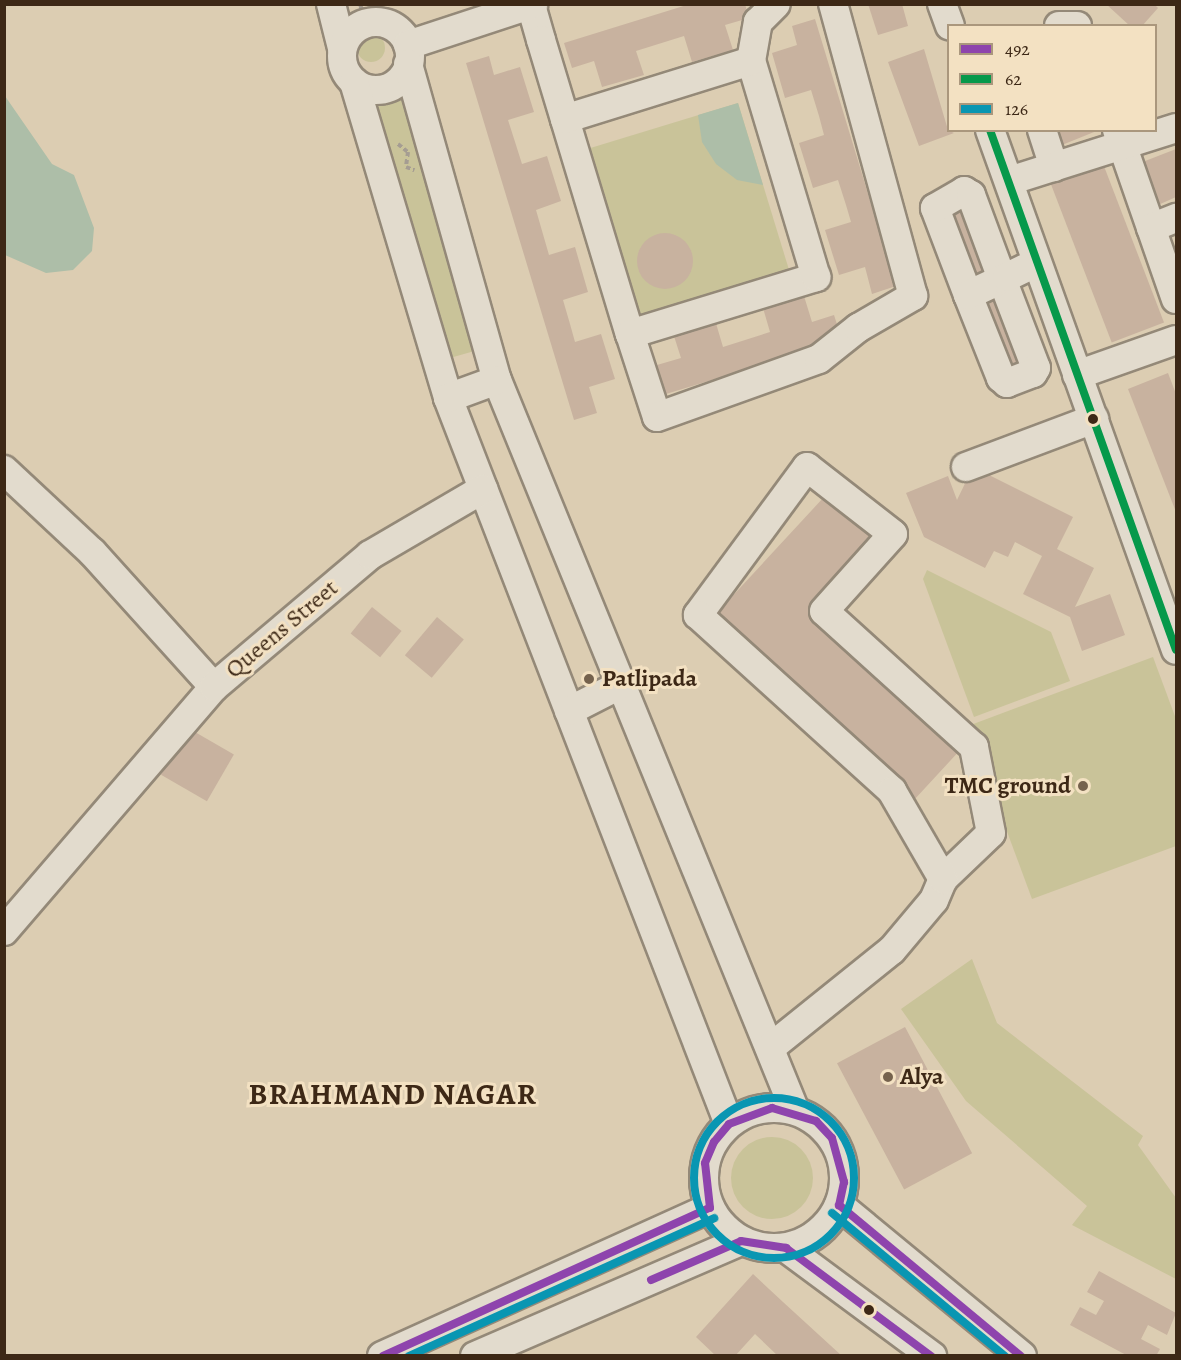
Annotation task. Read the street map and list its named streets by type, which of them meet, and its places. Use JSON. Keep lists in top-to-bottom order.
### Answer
{
  "streets": {
    "street": ["Queens Street"]
  },
  "districts": ["BRAHMAND NAGAR"],
  "places": ["Patlipada", "TMC ground", "Alya"],
  "lines": ["transit line 62", "transit line 126", "transit line 492"],
  "legend": ["492", "62", "126"]
}
